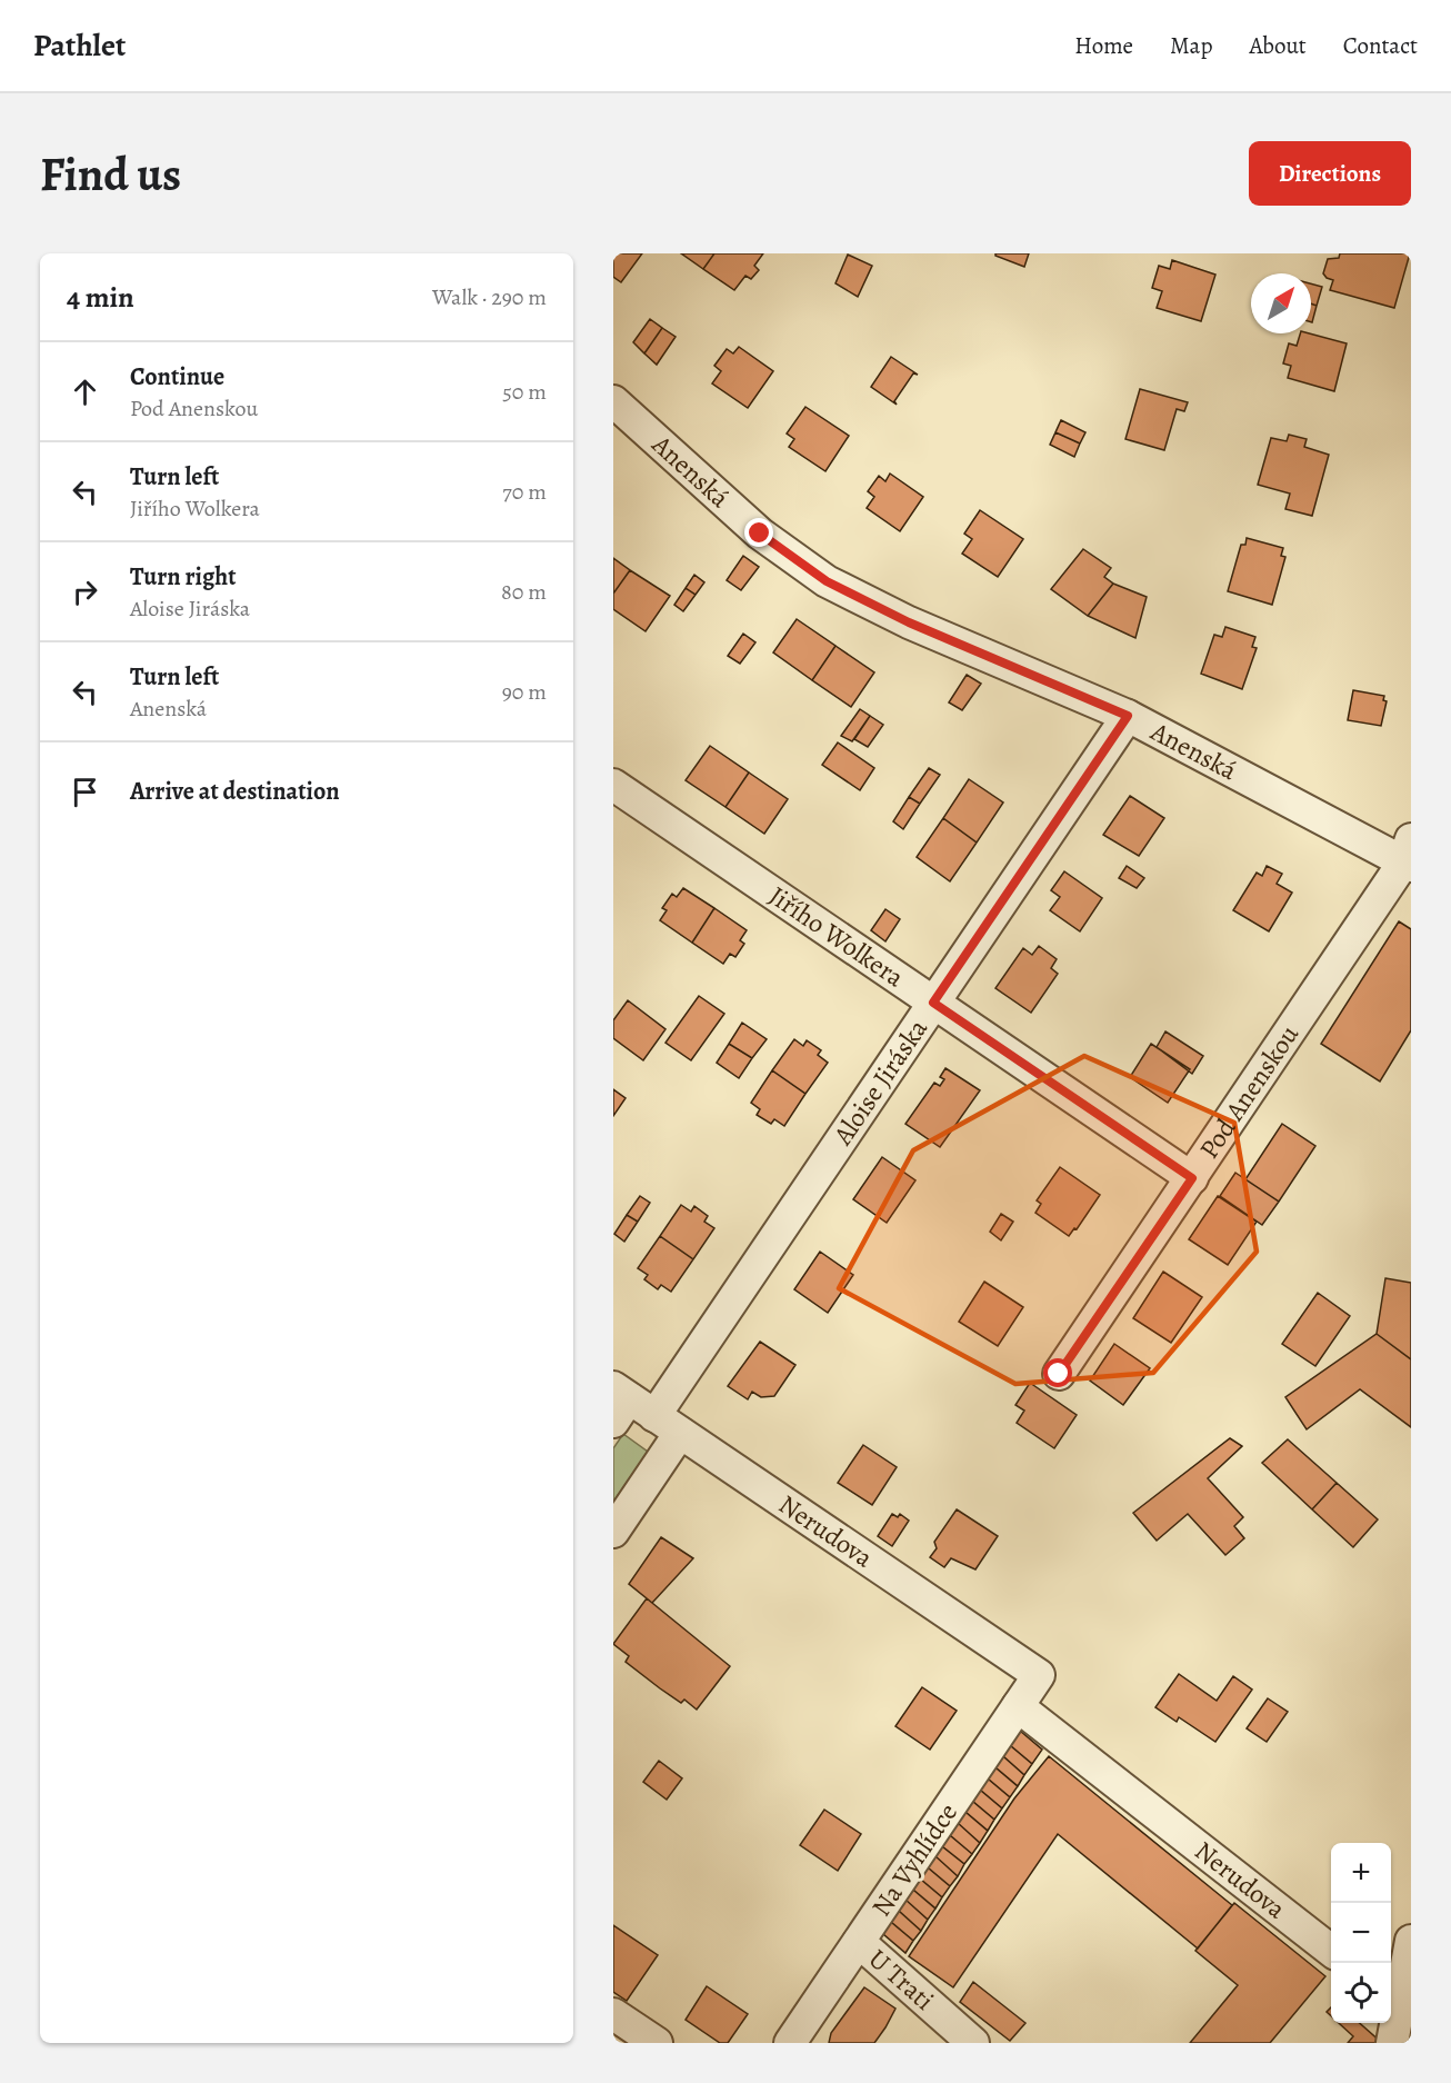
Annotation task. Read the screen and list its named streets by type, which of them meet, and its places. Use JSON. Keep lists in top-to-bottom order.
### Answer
{
  "streets": {
    "street": [
      "Anenská",
      "Jiřího Wolkera",
      "Aloise Jiráska",
      "Pod Anenskou",
      "Nerudova",
      "Na Vyhlídce",
      "U Trati"
    ]
  },
  "crossings": [
    ["Anenská", "Aloise Jiráska"],
    ["Anenská", "Pod Anenskou"],
    ["Jiřího Wolkera", "Aloise Jiráska"],
    ["Jiřího Wolkera", "Pod Anenskou"],
    ["Aloise Jiráska", "Nerudova"],
    ["Nerudova", "Na Vyhlídce"],
    ["Na Vyhlídce", "U Trati"]
  ],
  "north": "top right",
  "page": {
    "header": "Pathlet",
    "nav": [
      "Home",
      "Map",
      "About",
      "Contact"
    ],
    "buttons": "Directions",
    "title": "Find us",
    "heading": ["4 min", "Walk · 290 m"],
    "list": [
      ["Continue", "Pod Anenskou", "50 m"],
      ["Turn left", "Jiřího Wolkera", "70 m"],
      ["Turn right", "Aloise Jiráska", "80 m"],
      ["Turn left", "Anenská", "90 m"],
      "Arrive at destination"
    ],
    "map_buttons": ["+", "−"]
  }
}
